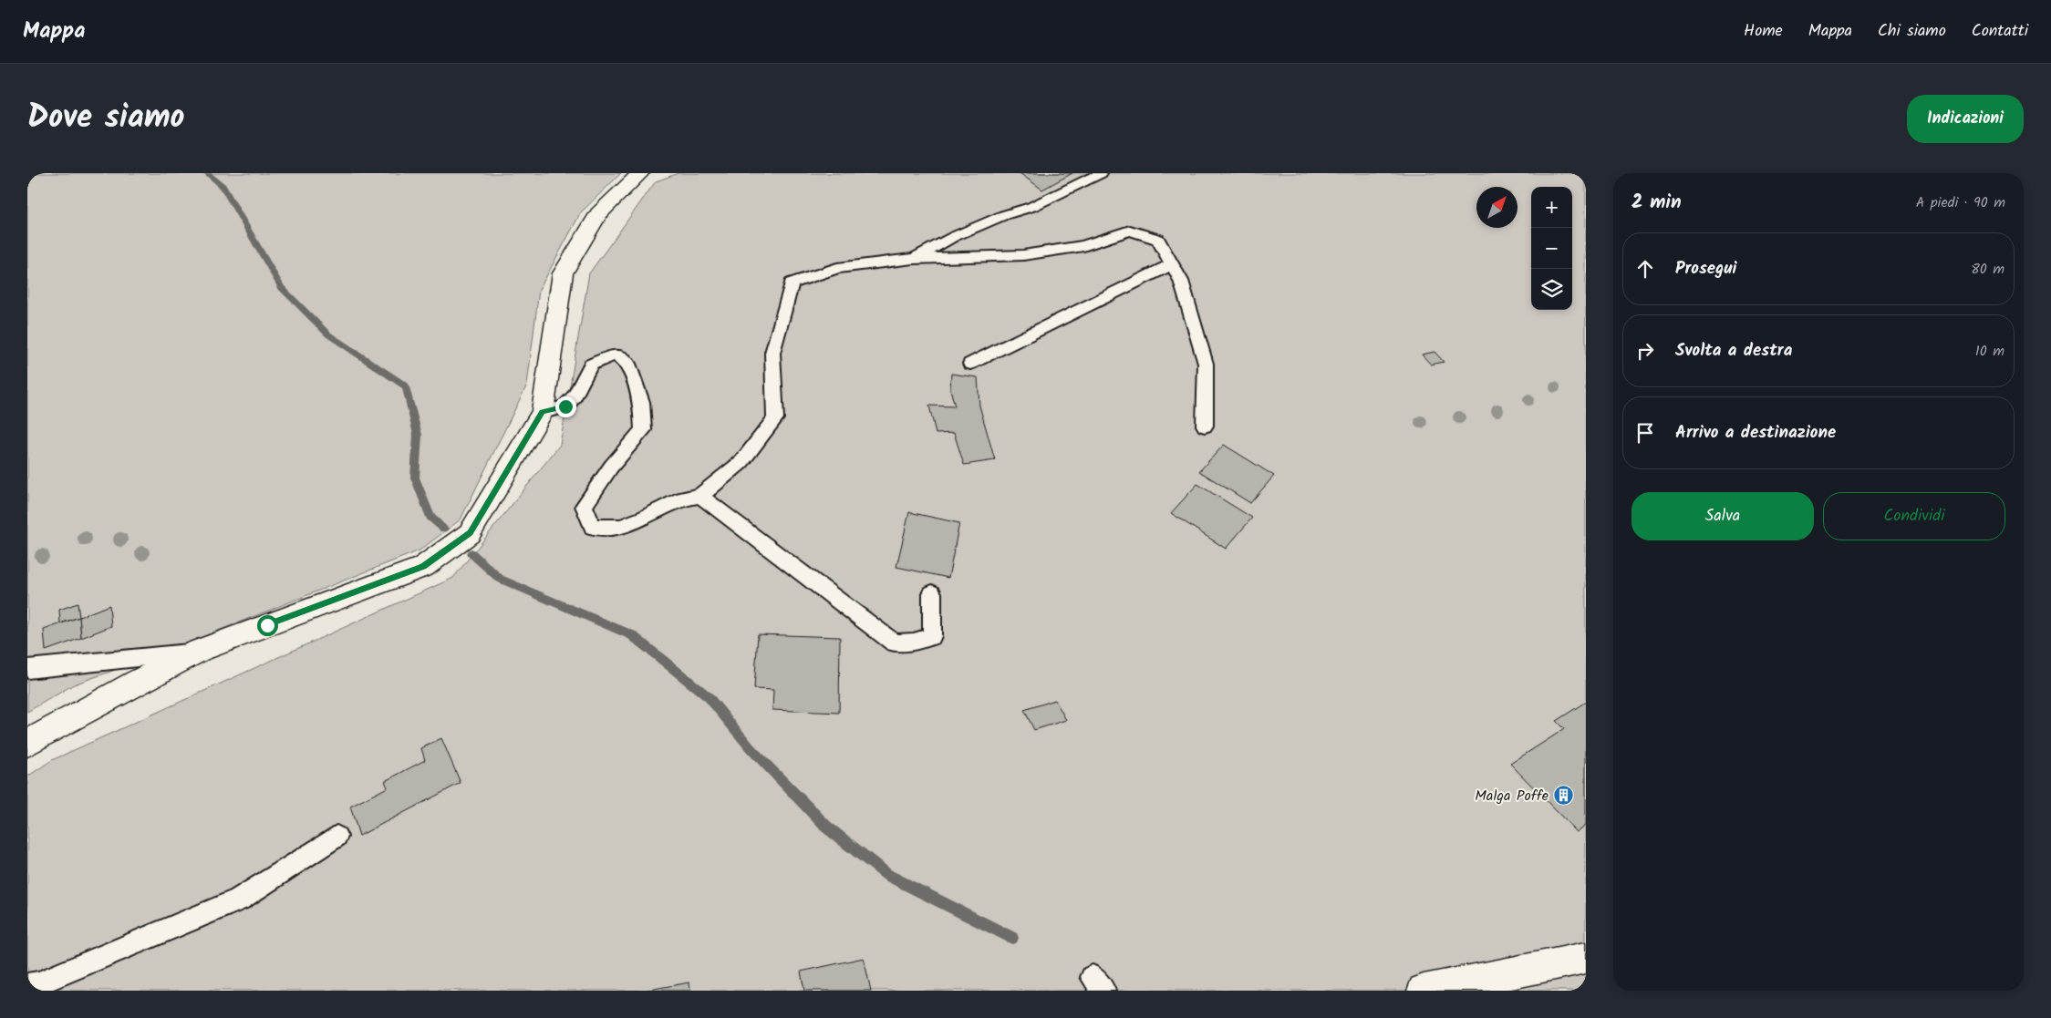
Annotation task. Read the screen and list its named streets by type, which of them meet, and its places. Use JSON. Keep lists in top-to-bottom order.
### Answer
{
  "places": {
    "building": ["Malga Poffe"]
  },
  "north": "top right",
  "page": {
    "header": "Mappa",
    "nav": [
      "Home",
      "Mappa",
      "Chi siamo",
      "Contatti"
    ],
    "title": "Dove siamo",
    "buttons": [
      "Indicazioni",
      ["Salva", "Condividi"]
    ],
    "heading": ["2 min", "A piedi · 90 m"],
    "map_buttons": ["+", "−"],
    "list": [
      ["Prosegui", "80 m"],
      ["Svolta a destra", "10 m"],
      "Arrivo a destinazione"
    ]
  }
}
